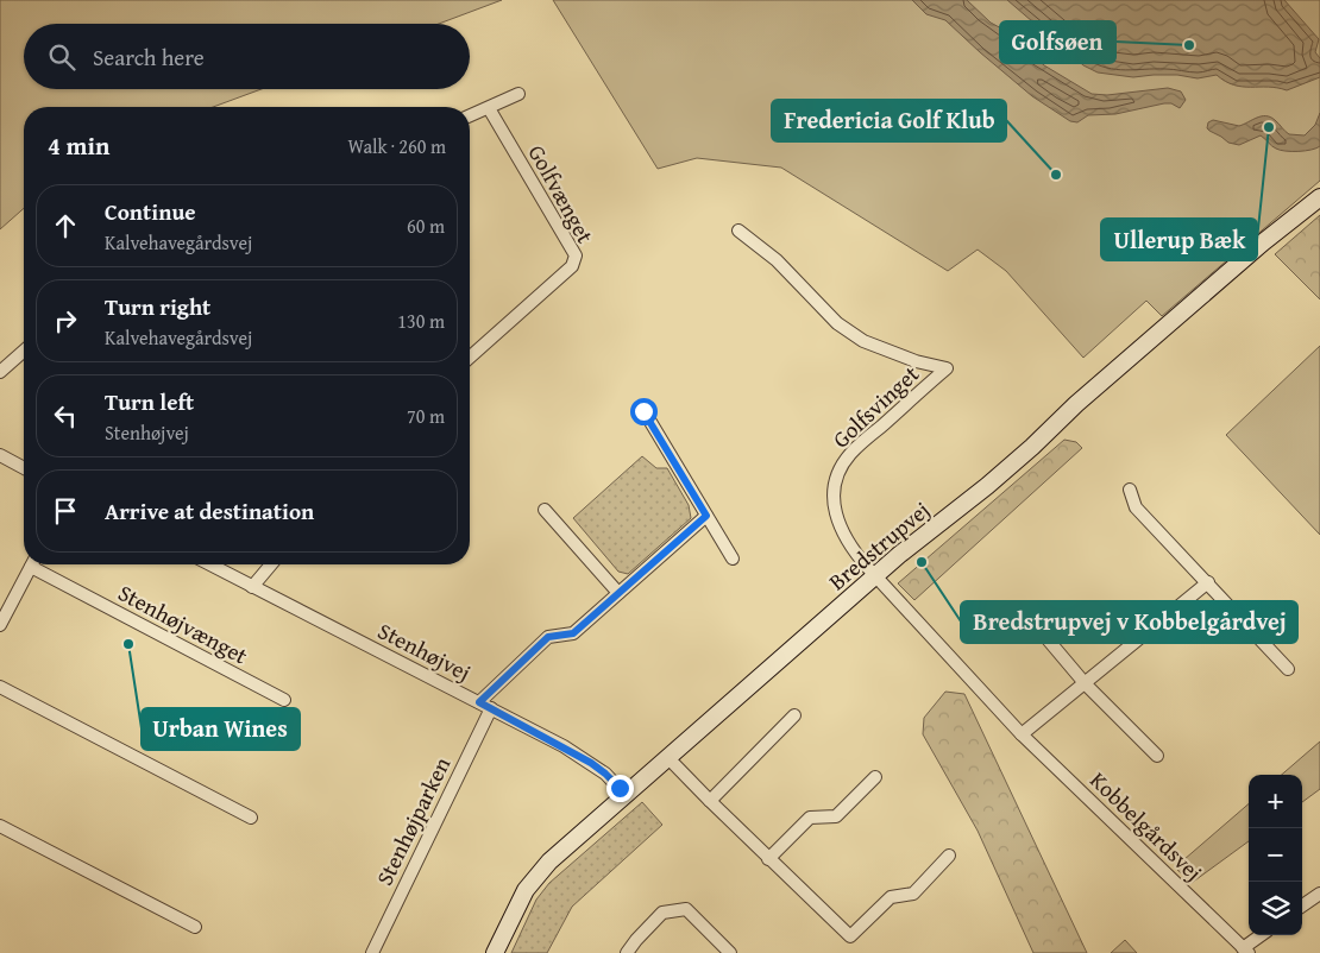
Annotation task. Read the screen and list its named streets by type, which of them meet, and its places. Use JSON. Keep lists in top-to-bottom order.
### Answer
{
  "streets": {
    "street": [
      "Golfvænget",
      "Golfsvinget",
      "Bredstrupvej",
      "Stenhøjvænget",
      "Stenhøjvej",
      "Stenhøjparken",
      "Kobbelgårdsvej"
    ]
  },
  "crossings": [
    ["Golfsvinget", "Bredstrupvej"],
    ["Golfsvinget", "Kobbelgårdsvej"],
    ["Bredstrupvej", "Stenhøjvej"],
    ["Bredstrupvej", "Kobbelgårdsvej"],
    ["Stenhøjvej", "Stenhøjparken"]
  ],
  "places": [
    "Golfsøen",
    "Ullerup Bæk",
    "Fredericia Golf Klub",
    "Bredstrupvej v Kobbelgårdvej",
    "Urban Wines"
  ],
  "page": {
    "search": "Search here",
    "heading": ["4 min", "Walk · 260 m"],
    "list": [
      ["Continue", "Kalvehavegårdsvej", "60 m"],
      ["Turn right", "Kalvehavegårdsvej", "130 m"],
      ["Turn left", "Stenhøjvej", "70 m"],
      "Arrive at destination"
    ],
    "map_buttons": ["+", "−"]
  }
}
